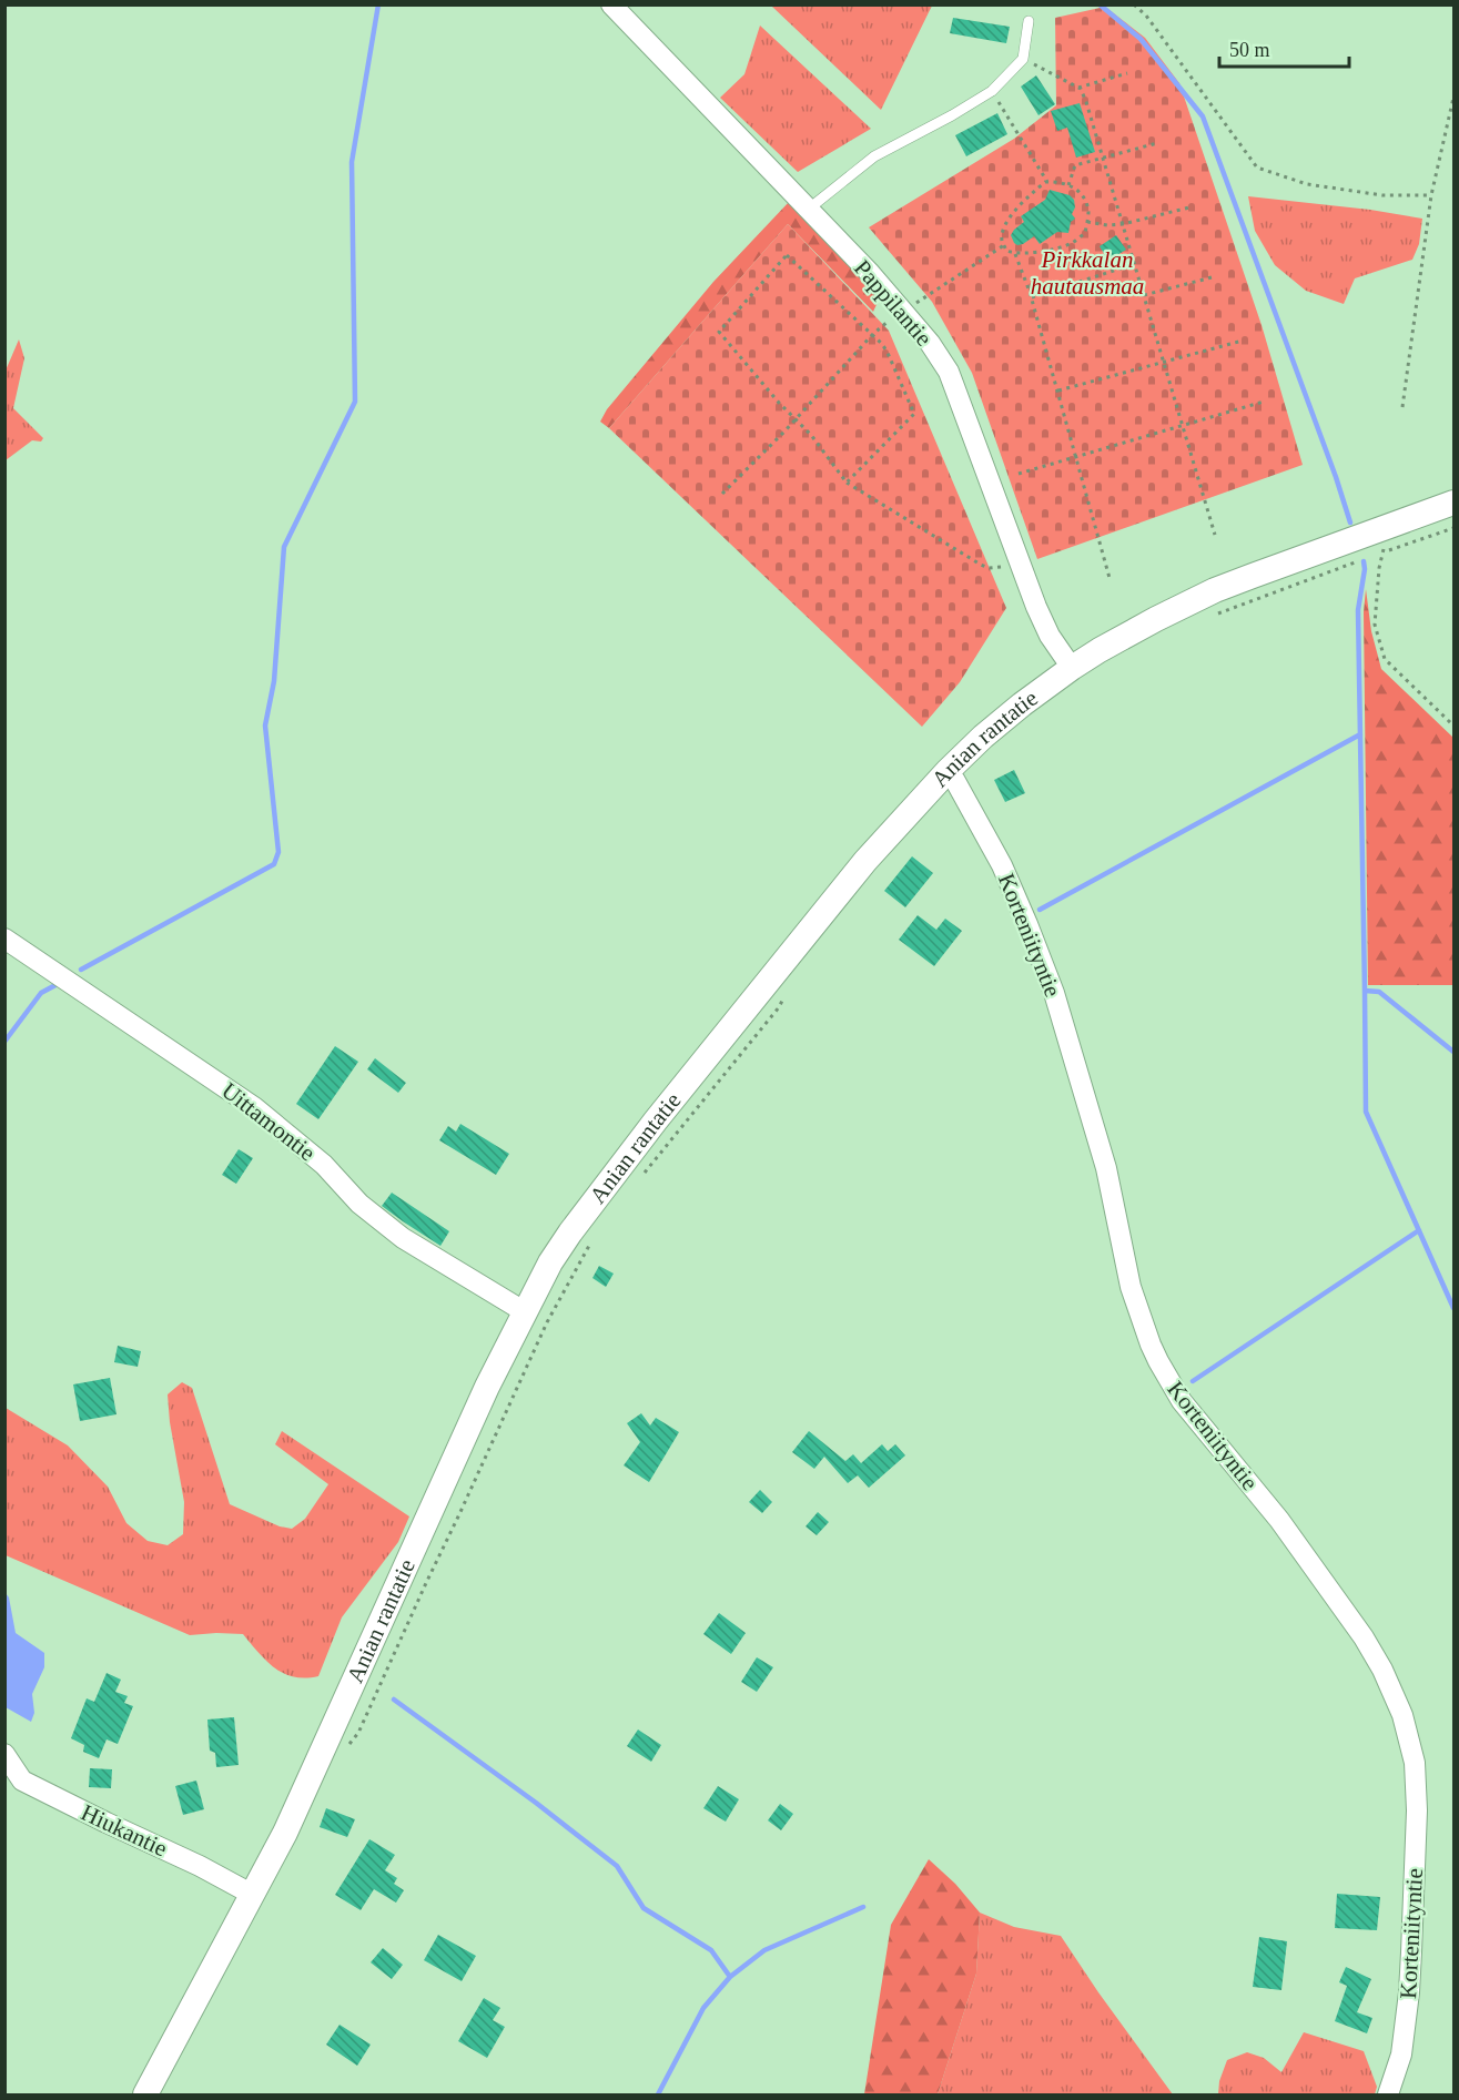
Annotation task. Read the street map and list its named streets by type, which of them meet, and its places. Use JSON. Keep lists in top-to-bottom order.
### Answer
{
  "streets": {
    "street": [
      "Pappilantie",
      "Anian rantatie",
      "Korteniityntie",
      "Uittamontie",
      "Hiukantie"
    ]
  },
  "crossings": [
    ["Pappilantie", "Anian rantatie"],
    ["Anian rantatie", "Korteniityntie"],
    ["Anian rantatie", "Uittamontie"],
    ["Anian rantatie", "Hiukantie"]
  ],
  "parks": ["Pirkkalan hautausmaa"],
  "scale_bar": "50 m"
}
